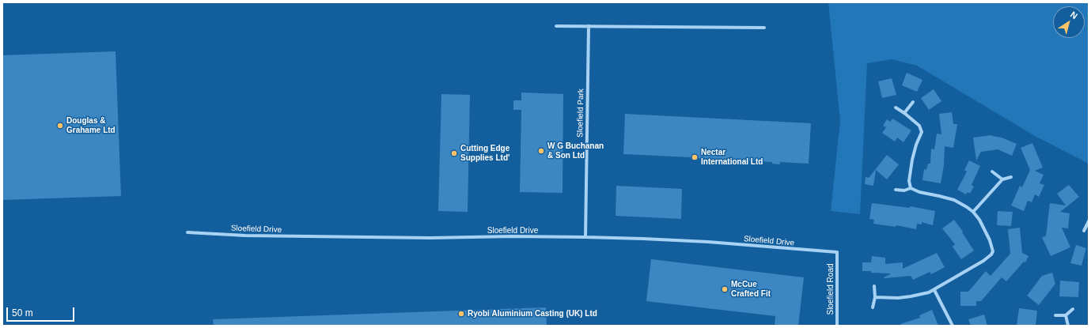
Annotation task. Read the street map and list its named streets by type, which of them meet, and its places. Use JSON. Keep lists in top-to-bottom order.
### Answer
{
  "streets": {
    "street": ["Sloefield Park", "Sloefield Drive", "Sloefield Road"]
  },
  "crossings": [
    ["Sloefield Park", "Sloefield Drive"],
    ["Sloefield Drive", "Sloefield Road"]
  ],
  "places": [
    "Douglas & Grahame Ltd",
    "W G Buchanan & Son Ltd",
    "Cutting Edge Supplies Ltd'",
    "Nectar International Ltd",
    "McCue Crafted Fit",
    "Ryobi Aluminium Casting (UK) Ltd"
  ],
  "scale_bar": "50 m",
  "north": "top right"
}
